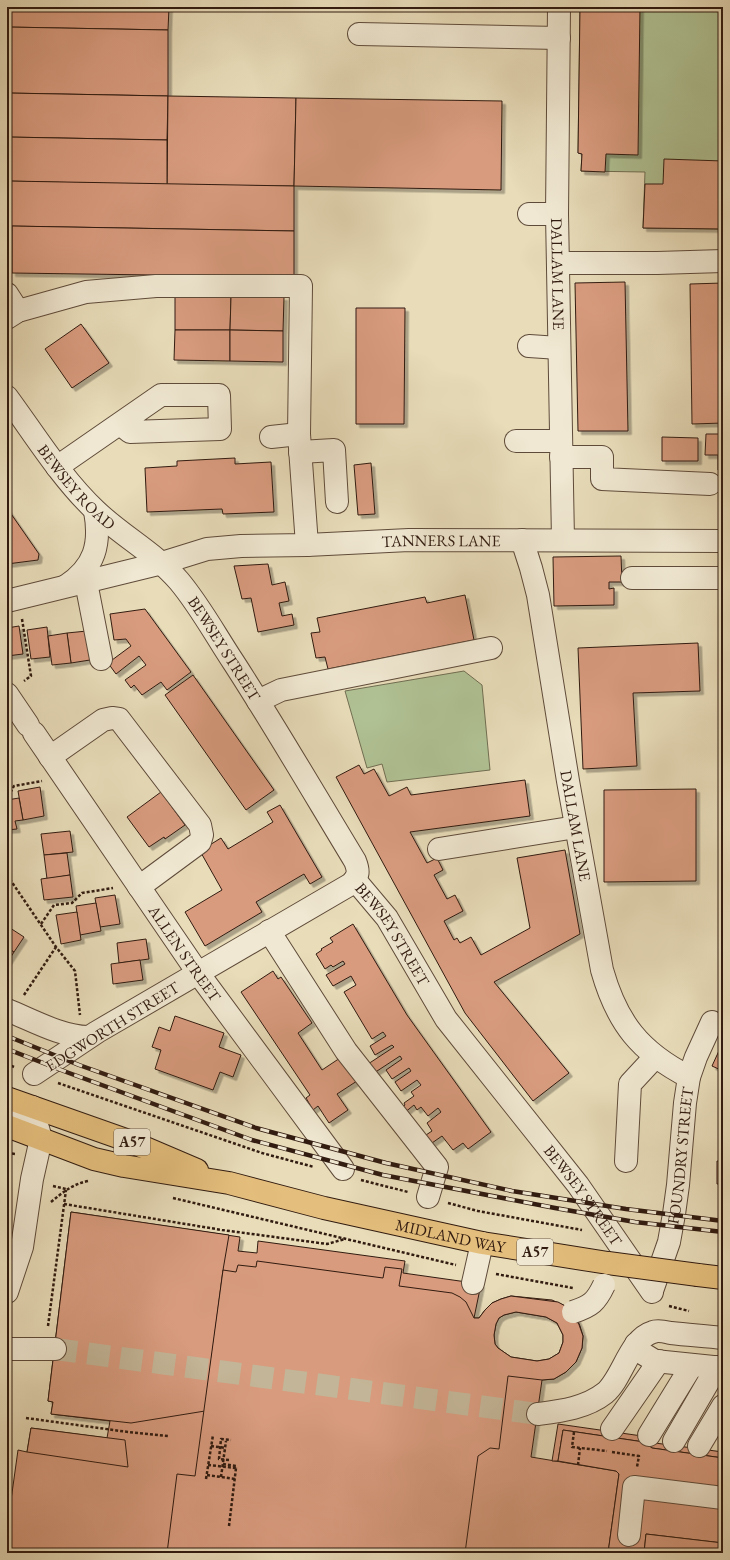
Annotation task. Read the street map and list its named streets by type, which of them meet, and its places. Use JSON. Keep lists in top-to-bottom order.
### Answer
{
  "streets": {
    "highway": ["A57", "MIDLAND WAY"],
    "street": [
      "DALLAM LANE",
      "BEWSEY ROAD",
      "TANNERS LANE",
      "BEWSEY STREET",
      "ALLEN STREET",
      "EDGWORTH STREET",
      "FOUNDRY STREET"
    ]
  },
  "crossings": [
    ["DALLAM LANE", "TANNERS LANE"],
    ["DALLAM LANE", "FOUNDRY STREET"],
    ["BEWSEY ROAD", "TANNERS LANE"],
    ["BEWSEY ROAD", "BEWSEY STREET"],
    ["TANNERS LANE", "BEWSEY STREET"],
    ["BEWSEY STREET", "EDGWORTH STREET"],
    ["BEWSEY STREET", "FOUNDRY STREET"],
    ["ALLEN STREET", "EDGWORTH STREET"]
  ]
}
